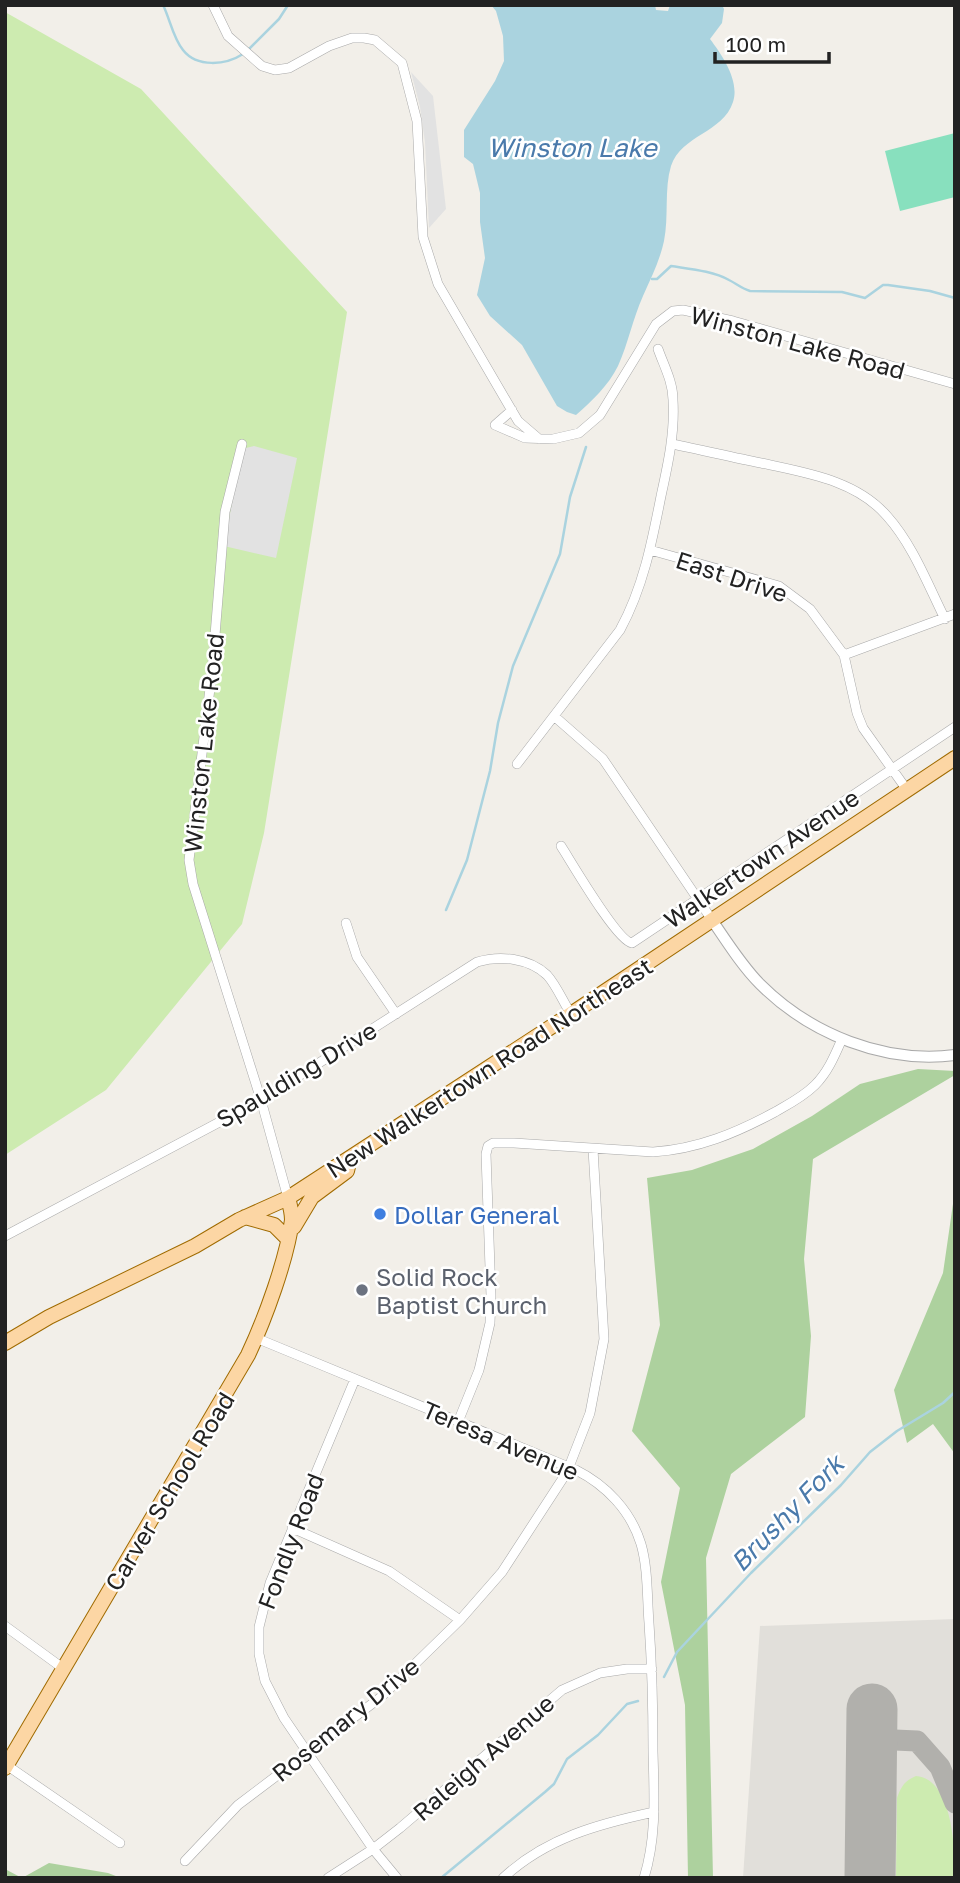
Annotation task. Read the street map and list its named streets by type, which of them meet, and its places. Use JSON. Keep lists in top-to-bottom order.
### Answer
{
  "streets": {
    "main road": ["New Walkertown Road Northeast", "Carver School Road"],
    "street": [
      "Winston Lake Road",
      "East Drive",
      "Walkertown Avenue",
      "Spaulding Drive",
      "Teresa Avenue",
      "Fondly Road",
      "Rosemary Drive",
      "Raleigh Avenue"
    ]
  },
  "crossings": [
    ["Winston Lake Road", "New Walkertown Road Northeast"],
    ["Winston Lake Road", "Spaulding Drive"],
    ["Winston Lake Road", "Carver School Road"],
    ["East Drive", "Walkertown Avenue"],
    ["East Drive", "New Walkertown Road Northeast"],
    ["New Walkertown Road Northeast", "Spaulding Drive"],
    ["New Walkertown Road Northeast", "Carver School Road"],
    ["Teresa Avenue", "Carver School Road"],
    ["Teresa Avenue", "Fondly Road"],
    ["Teresa Avenue", "Rosemary Drive"],
    ["Teresa Avenue", "Raleigh Avenue"],
    ["Fondly Road", "Rosemary Drive"],
    ["Fondly Road", "Raleigh Avenue"]
  ],
  "water": ["Winston Lake", "Brushy Fork"],
  "places": ["Dollar General", "Solid Rock Baptist Church"],
  "scale_bar": "100 m"
}
